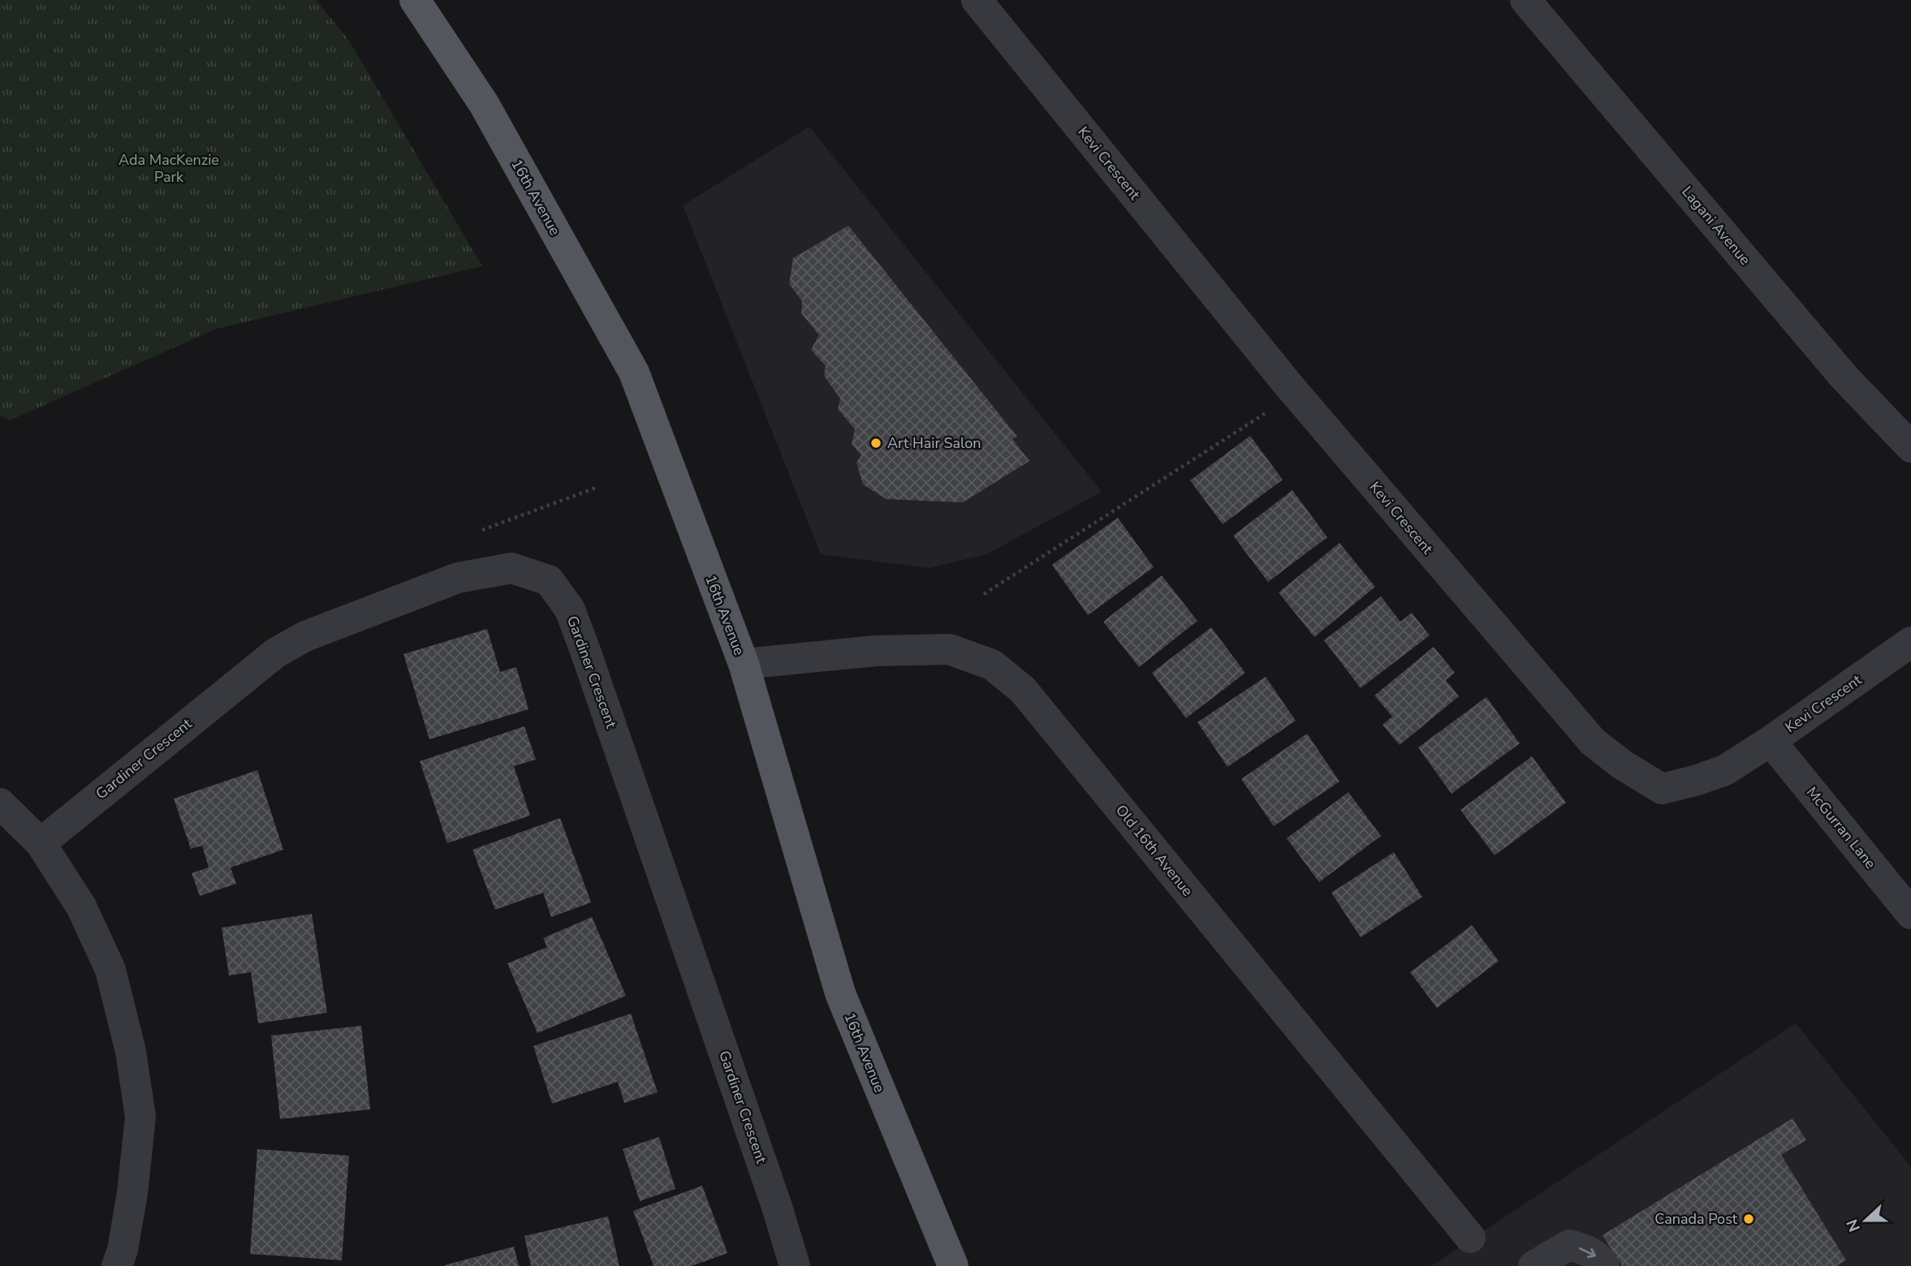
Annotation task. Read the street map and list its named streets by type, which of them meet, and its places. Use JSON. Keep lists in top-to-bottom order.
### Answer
{
  "streets": {
    "main road": ["16th Avenue"],
    "street": [
      "Kevi Crescent",
      "Lagani Avenue",
      "Gardiner Crescent",
      "McGurran Lane",
      "Old 16th Avenue"
    ]
  },
  "crossings": [
    ["Kevi Crescent", "McGurran Lane"],
    ["16th Avenue", "Old 16th Avenue"]
  ],
  "parks": ["Ada MacKenzie Park"],
  "places": ["Art Hair Salon", "Canada Post"],
  "north": "left"
}
